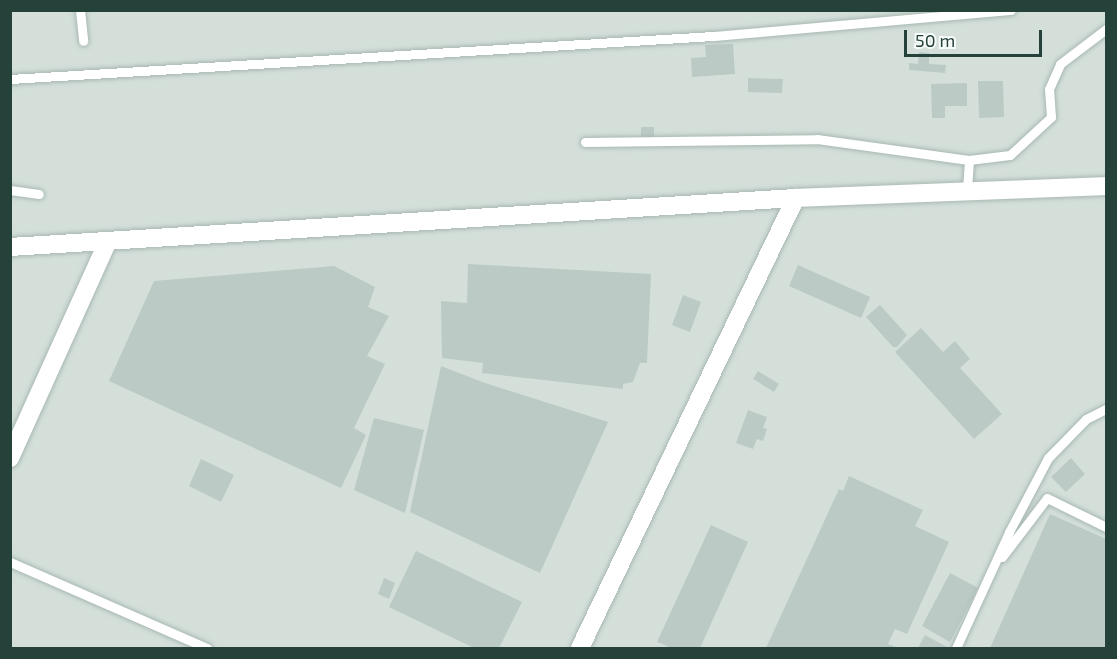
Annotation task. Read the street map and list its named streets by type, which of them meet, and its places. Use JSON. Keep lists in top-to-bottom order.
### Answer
{
  "scale_bar": "50 m"
}
